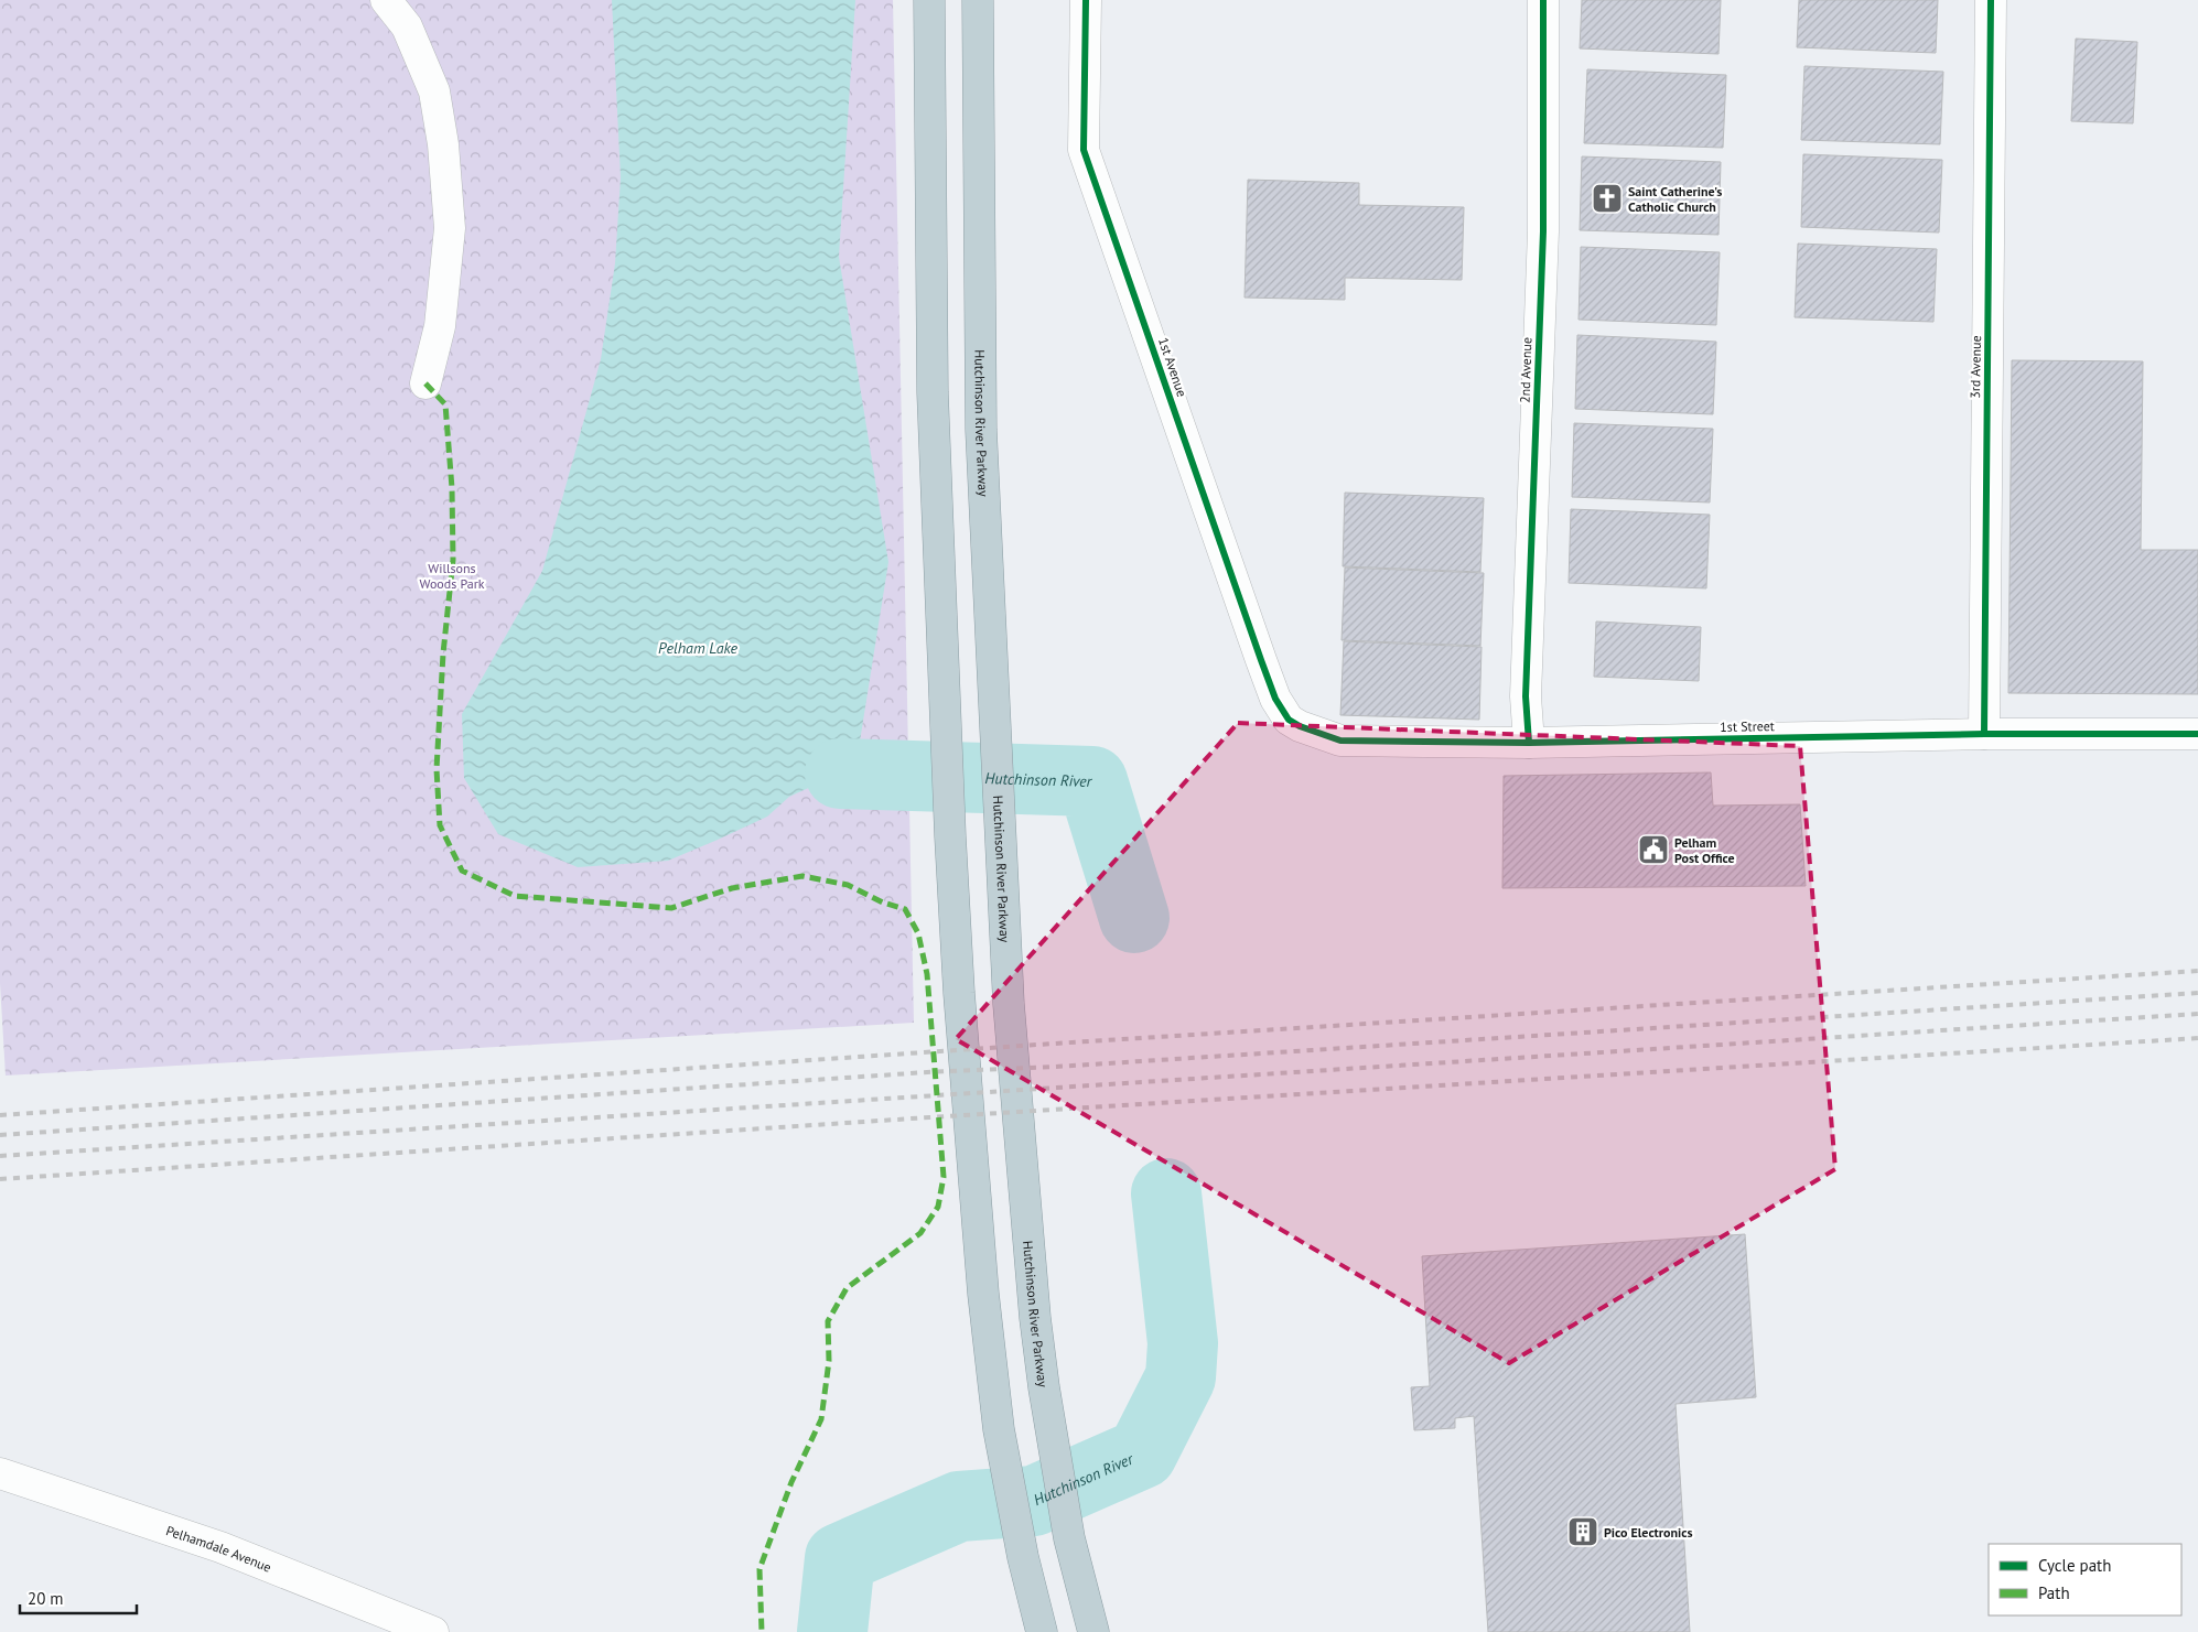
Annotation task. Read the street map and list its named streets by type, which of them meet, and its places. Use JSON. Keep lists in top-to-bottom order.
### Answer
{
  "streets": {
    "highway": ["Hutchinson River Parkway"],
    "street": [
      "1st Avenue",
      "3rd Avenue",
      "2nd Avenue",
      "1st Street",
      "Pelhamdale Avenue"
    ]
  },
  "crossings": [
    ["1st Avenue", "1st Street"],
    ["3rd Avenue", "1st Street"],
    ["2nd Avenue", "1st Street"]
  ],
  "water": ["Pelham Lake", "Hutchinson River"],
  "parks": ["Willsons Woods Park"],
  "places": {
    "church": ["Saint Catherine's Catholic Church"],
    "public building": ["Pelham Post Office"],
    "building": ["Pico Electronics"]
  },
  "legend": ["Cycle path", "Path"],
  "scale_bar": "20 m"
}
